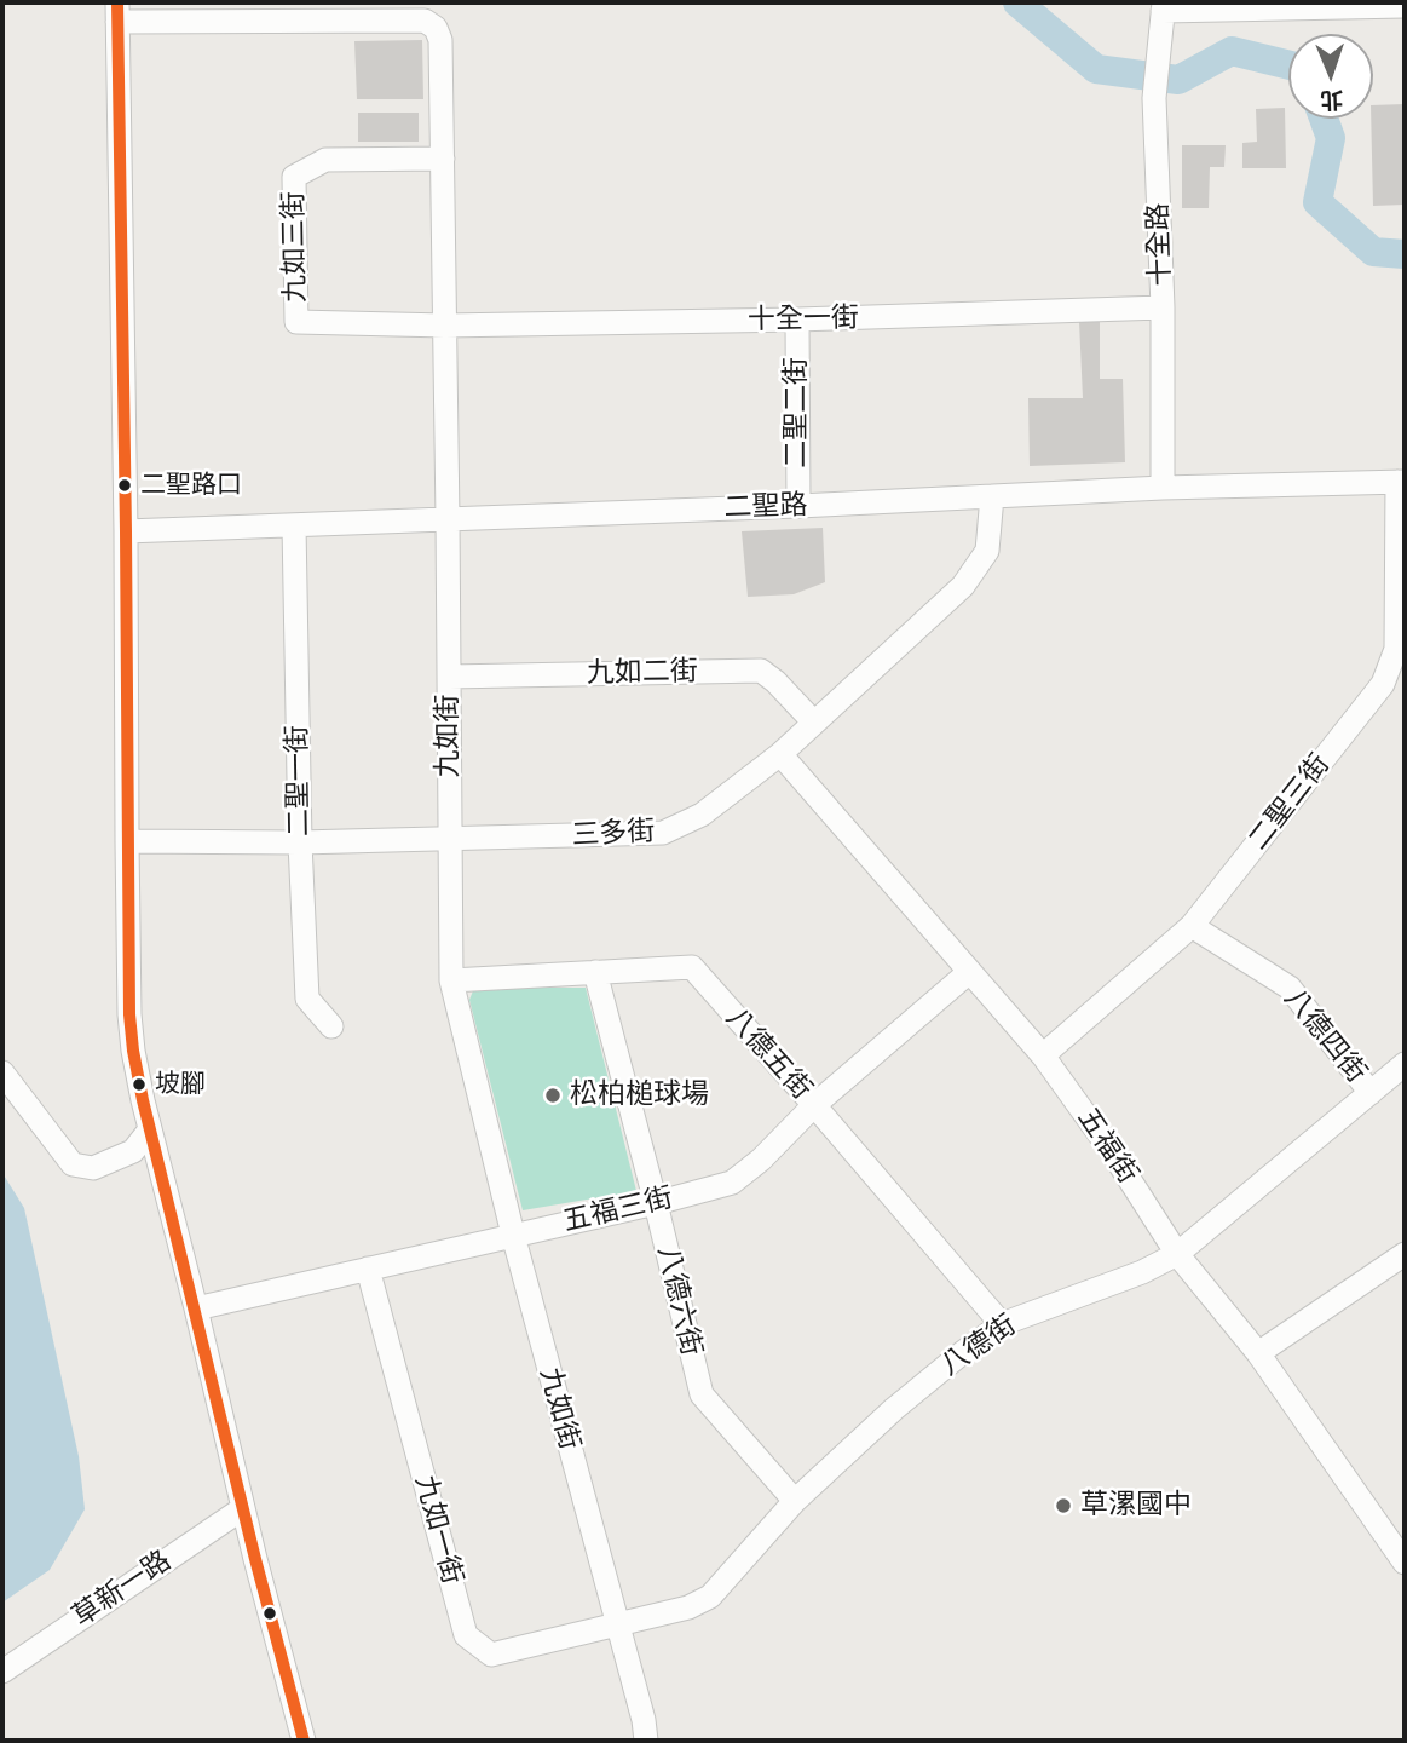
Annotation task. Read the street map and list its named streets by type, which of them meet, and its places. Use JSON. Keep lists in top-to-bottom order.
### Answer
{
  "streets": {
    "street": [
      "十全路",
      "九如三街",
      "十全一街",
      "二聖二街",
      "二聖路",
      "九如二街",
      "九如街",
      "二聖一街",
      "二聖三街",
      "三多街",
      "八德四街",
      "八德五街",
      "五福街",
      "五福三街",
      "八德六街",
      "八德街",
      "九如一街",
      "草新一路"
    ]
  },
  "crossings": [
    ["十全路", "十全一街"],
    ["十全路", "二聖路"],
    ["九如三街", "十全一街"],
    ["九如三街", "九如街"],
    ["十全一街", "二聖二街"],
    ["十全一街", "九如街"],
    ["二聖二街", "二聖路"],
    ["二聖路", "九如街"],
    ["二聖路", "二聖一街"],
    ["二聖路", "二聖三街"],
    ["二聖路", "三多街"],
    ["九如二街", "九如街"],
    ["九如二街", "三多街"],
    ["九如街", "三多街"],
    ["九如街", "八德五街"],
    ["九如街", "五福三街"],
    ["九如街", "八德街"],
    ["九如街", "九如一街"],
    ["二聖一街", "三多街"],
    ["二聖三街", "八德四街"],
    ["二聖三街", "五福街"],
    ["三多街", "五福街"],
    ["八德四街", "八德街"],
    ["八德五街", "五福三街"],
    ["八德五街", "八德六街"],
    ["八德五街", "八德街"],
    ["五福街", "五福三街"],
    ["五福街", "八德街"],
    ["五福三街", "八德六街"],
    ["五福三街", "九如一街"],
    ["八德六街", "八德街"],
    ["八德街", "九如一街"]
  ],
  "places": [
    "二聖路口",
    "坡腳",
    "松柏槌球場",
    "草漯國中"
  ],
  "north": "bottom"
}
